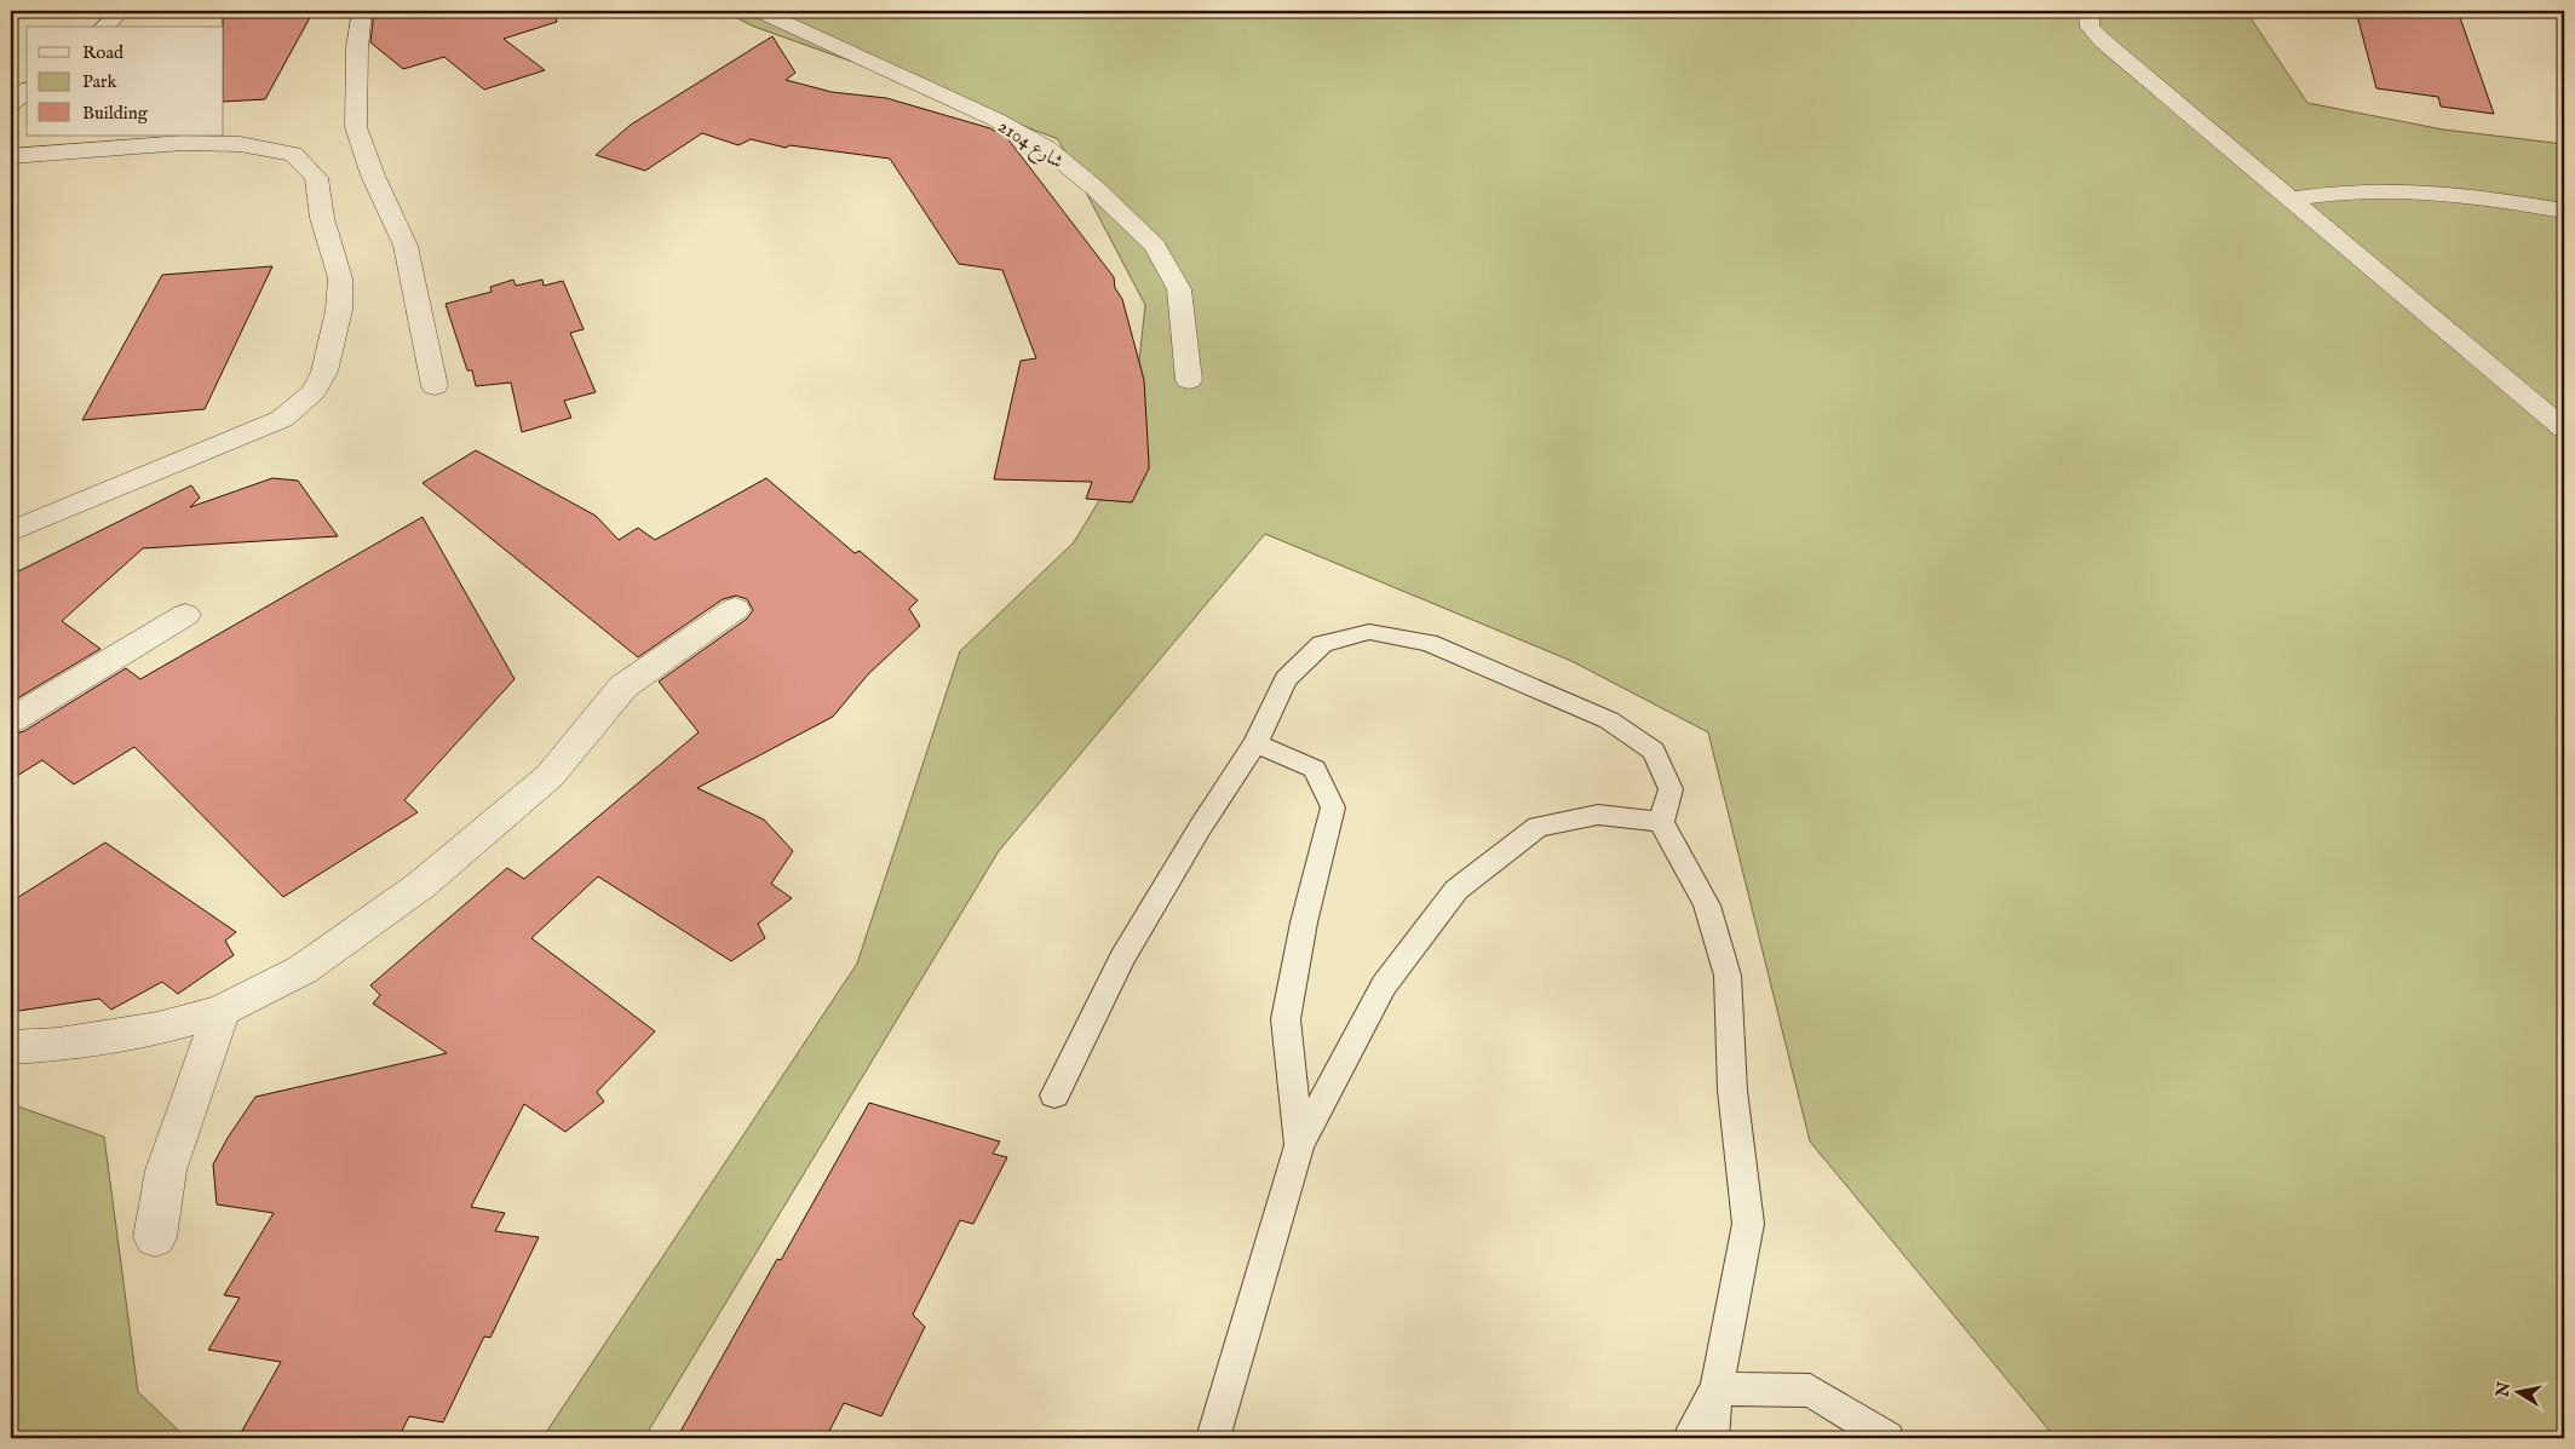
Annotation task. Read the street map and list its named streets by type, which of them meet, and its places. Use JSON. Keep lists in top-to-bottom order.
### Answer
{
  "streets": {
    "street": ["شارع 2104"]
  },
  "legend": ["Road", "Park", "Building"],
  "north": "left"
}
